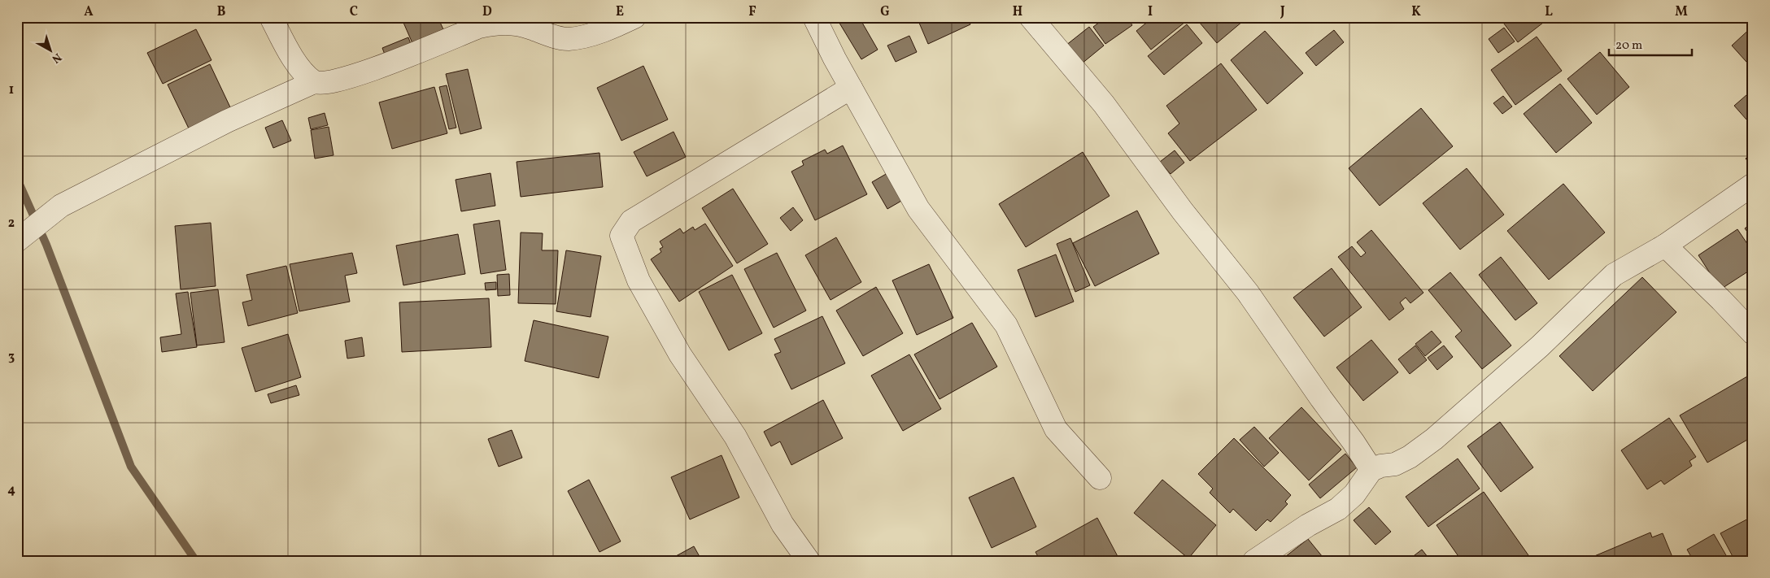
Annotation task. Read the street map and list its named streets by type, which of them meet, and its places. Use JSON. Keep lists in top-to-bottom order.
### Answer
{
  "scale_bar": "20 m",
  "north": "bottom right",
  "grid": {
    "columns": [
      "A",
      "B",
      "C",
      "D",
      "E",
      "F",
      "G",
      "H",
      "I",
      "J",
      "K",
      "L",
      "M"
    ],
    "rows": [
      "1",
      "2",
      "3",
      "4"
    ]
  }
}
